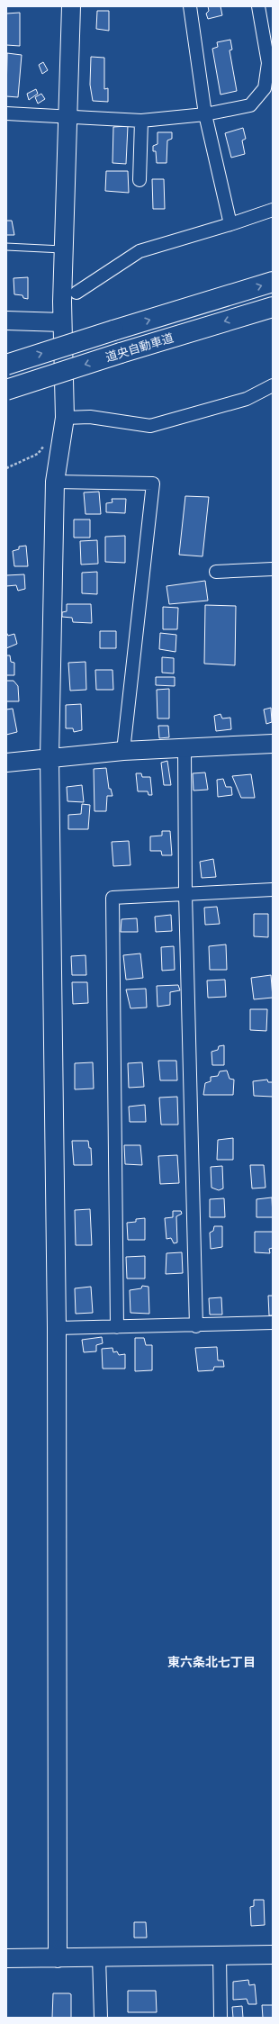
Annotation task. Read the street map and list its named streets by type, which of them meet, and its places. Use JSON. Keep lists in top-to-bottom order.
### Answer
{
  "streets": {
    "highway": ["道央自動車道"]
  },
  "districts": ["東六条北七丁目"]
}
